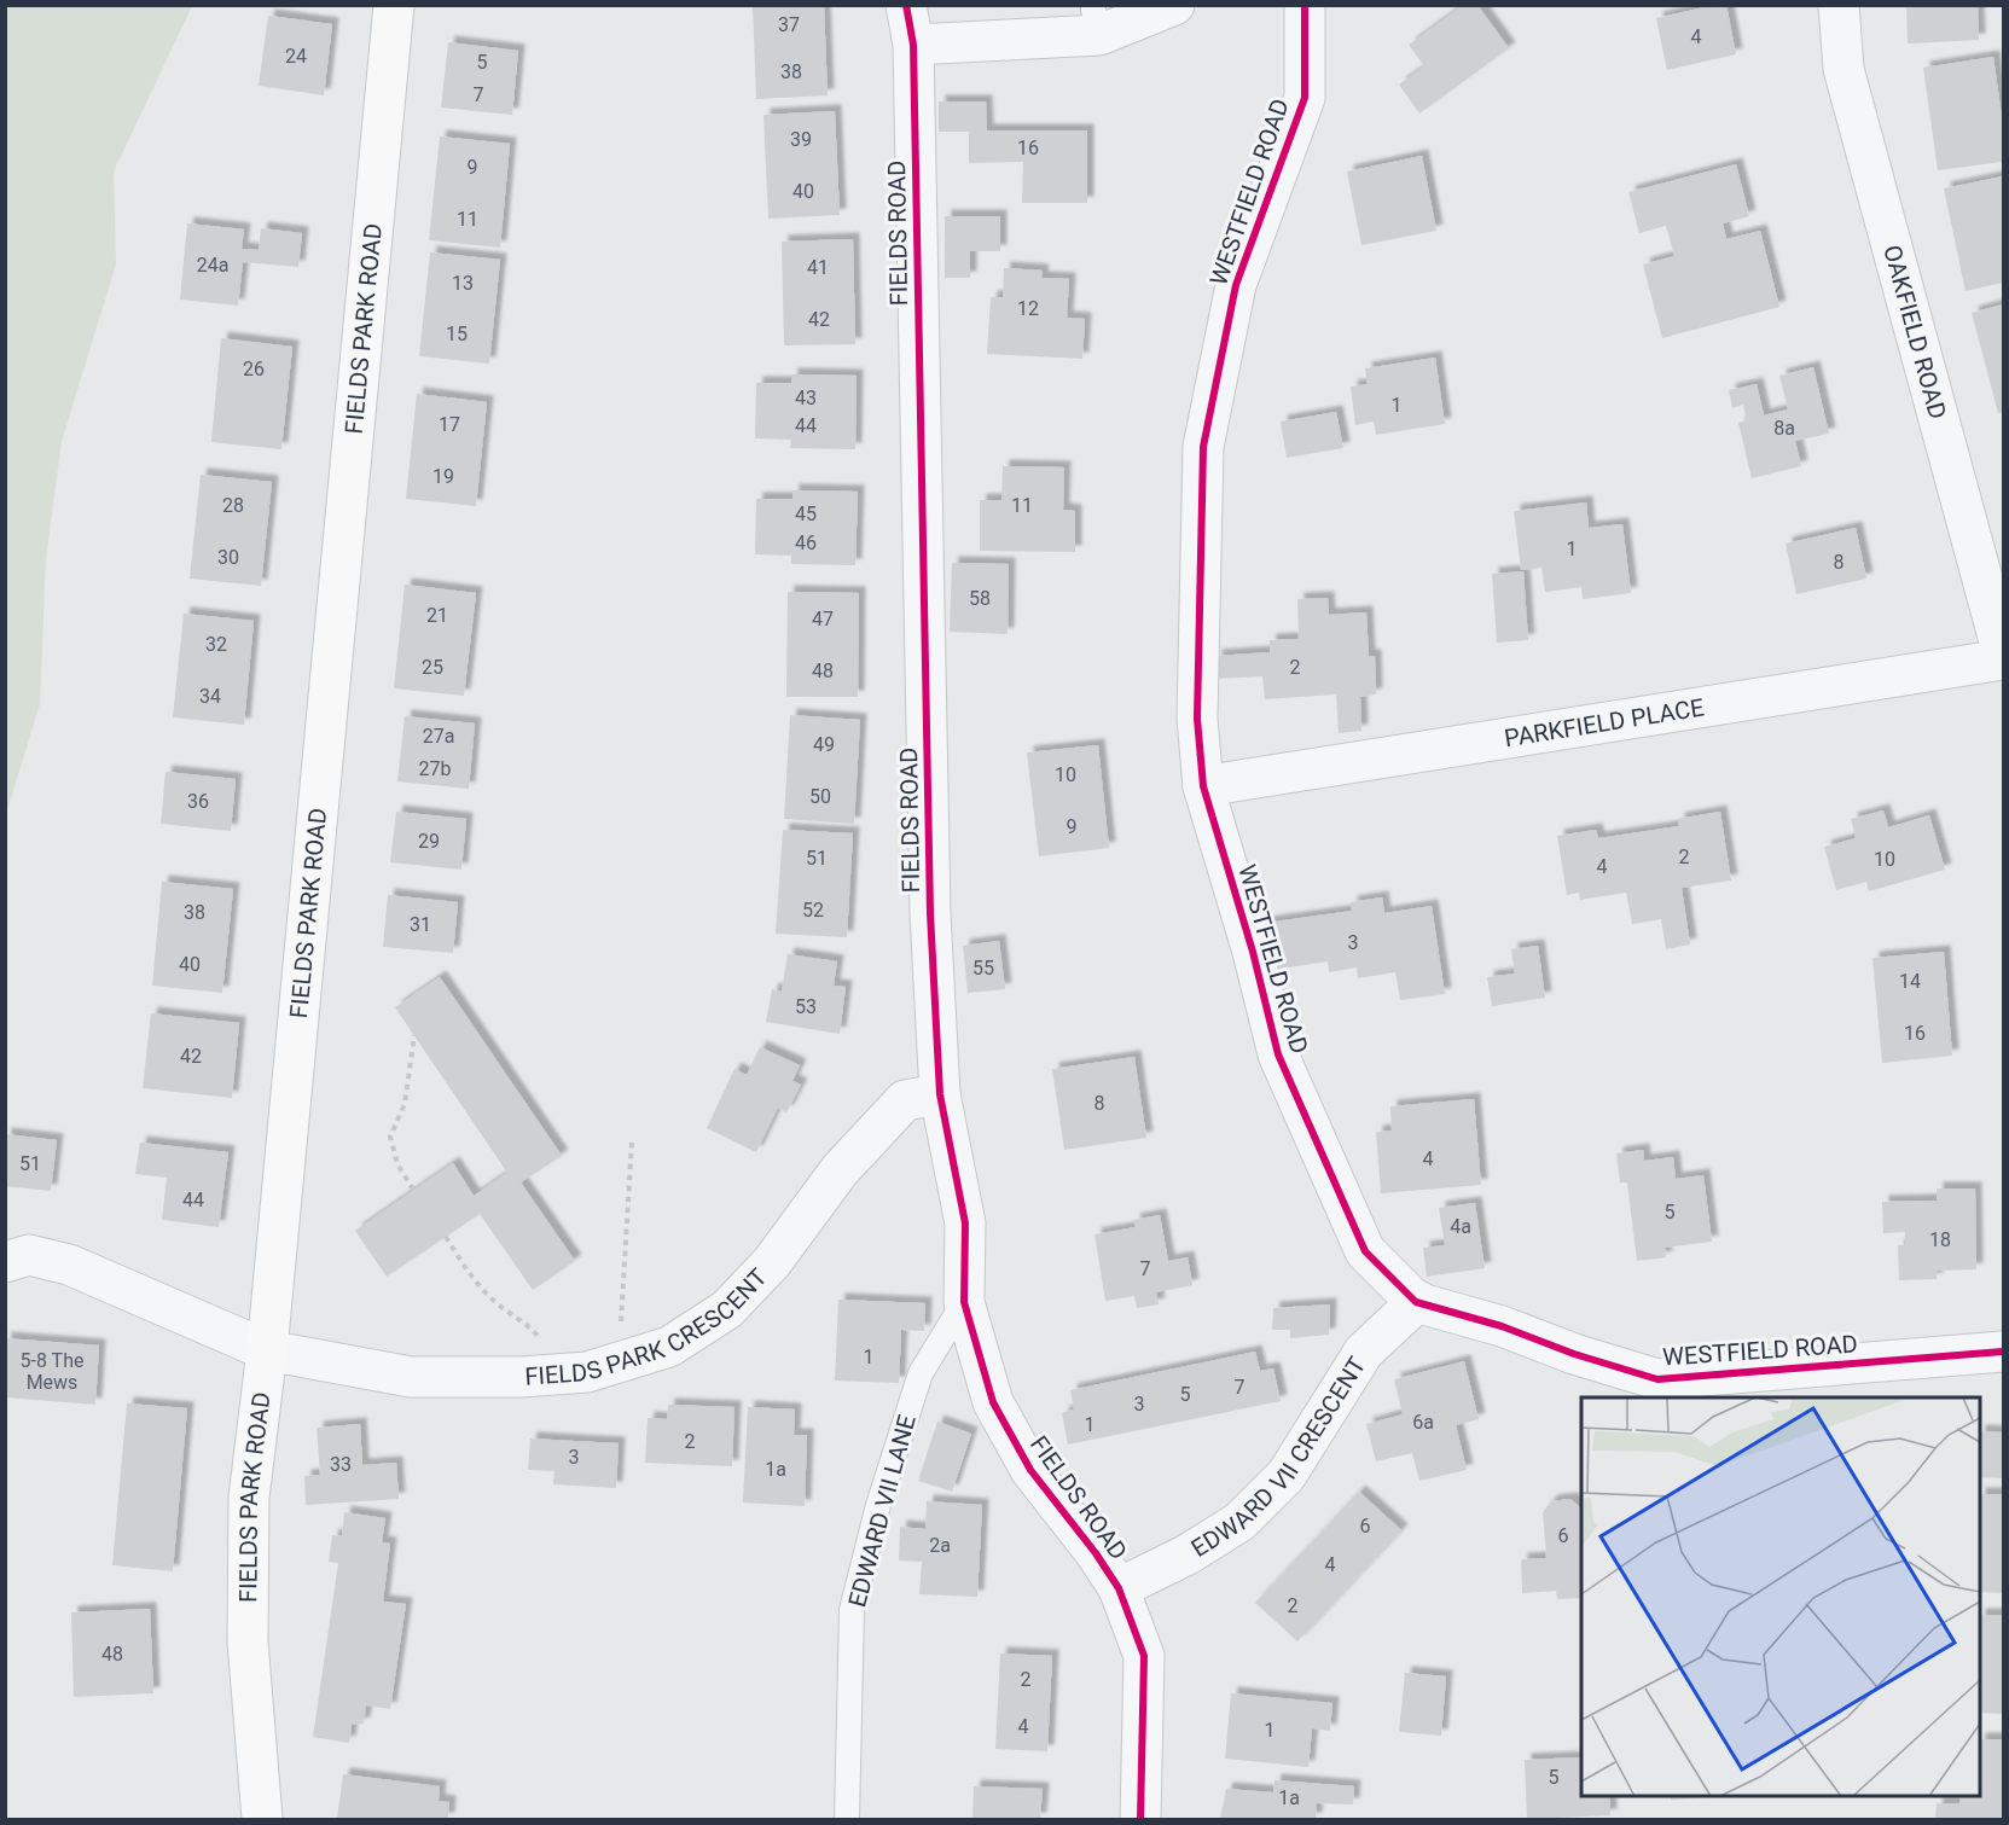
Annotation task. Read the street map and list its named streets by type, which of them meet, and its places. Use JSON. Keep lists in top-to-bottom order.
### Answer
{
  "streets": {
    "main road": ["FIELDS PARK ROAD"],
    "street": [
      "WESTFIELD ROAD",
      "FIELDS ROAD",
      "OAKFIELD ROAD",
      "PARKFIELD PLACE",
      "FIELDS PARK CRESCENT",
      "EDWARD VII CRESCENT"
    ],
    "lane": ["EDWARD VII LANE"]
  },
  "crossings": [
    ["WESTFIELD ROAD", "PARKFIELD PLACE"],
    ["WESTFIELD ROAD", "EDWARD VII CRESCENT"],
    ["FIELDS ROAD", "FIELDS PARK CRESCENT"],
    ["FIELDS ROAD", "EDWARD VII CRESCENT"],
    ["FIELDS ROAD", "EDWARD VII LANE"],
    ["FIELDS PARK ROAD", "FIELDS PARK CRESCENT"],
    ["OAKFIELD ROAD", "PARKFIELD PLACE"]
  ],
  "house_numbers": [
    "37",
    "4",
    "24",
    "5",
    "38",
    "7",
    "39",
    "16",
    "9",
    "40",
    "11",
    "24a",
    "41",
    "13",
    "12",
    "42",
    "15",
    "26",
    "43",
    "1",
    "17",
    "44",
    "8a",
    "19",
    "28",
    "11",
    "45",
    "46",
    "1",
    "30",
    "8",
    "58",
    "21",
    "47",
    "32",
    "25",
    "2",
    "48",
    "34",
    "27a",
    "49",
    "27b",
    "10",
    "50",
    "36",
    "9",
    "29",
    "2",
    "51",
    "10",
    "4",
    "52",
    "38",
    "31",
    "3",
    "40",
    "55",
    "14",
    "53",
    "16",
    "42",
    "8",
    "4",
    "51",
    "44",
    "5",
    "4a",
    "18",
    "7",
    "1",
    "5-8 The Mews",
    "7",
    "5",
    "3",
    "6a",
    "1",
    "2",
    "3",
    "33",
    "1a",
    "6",
    "6",
    "2a",
    "4",
    "2",
    "48",
    "2",
    "4",
    "1",
    "5",
    "1a"
  ]
}
